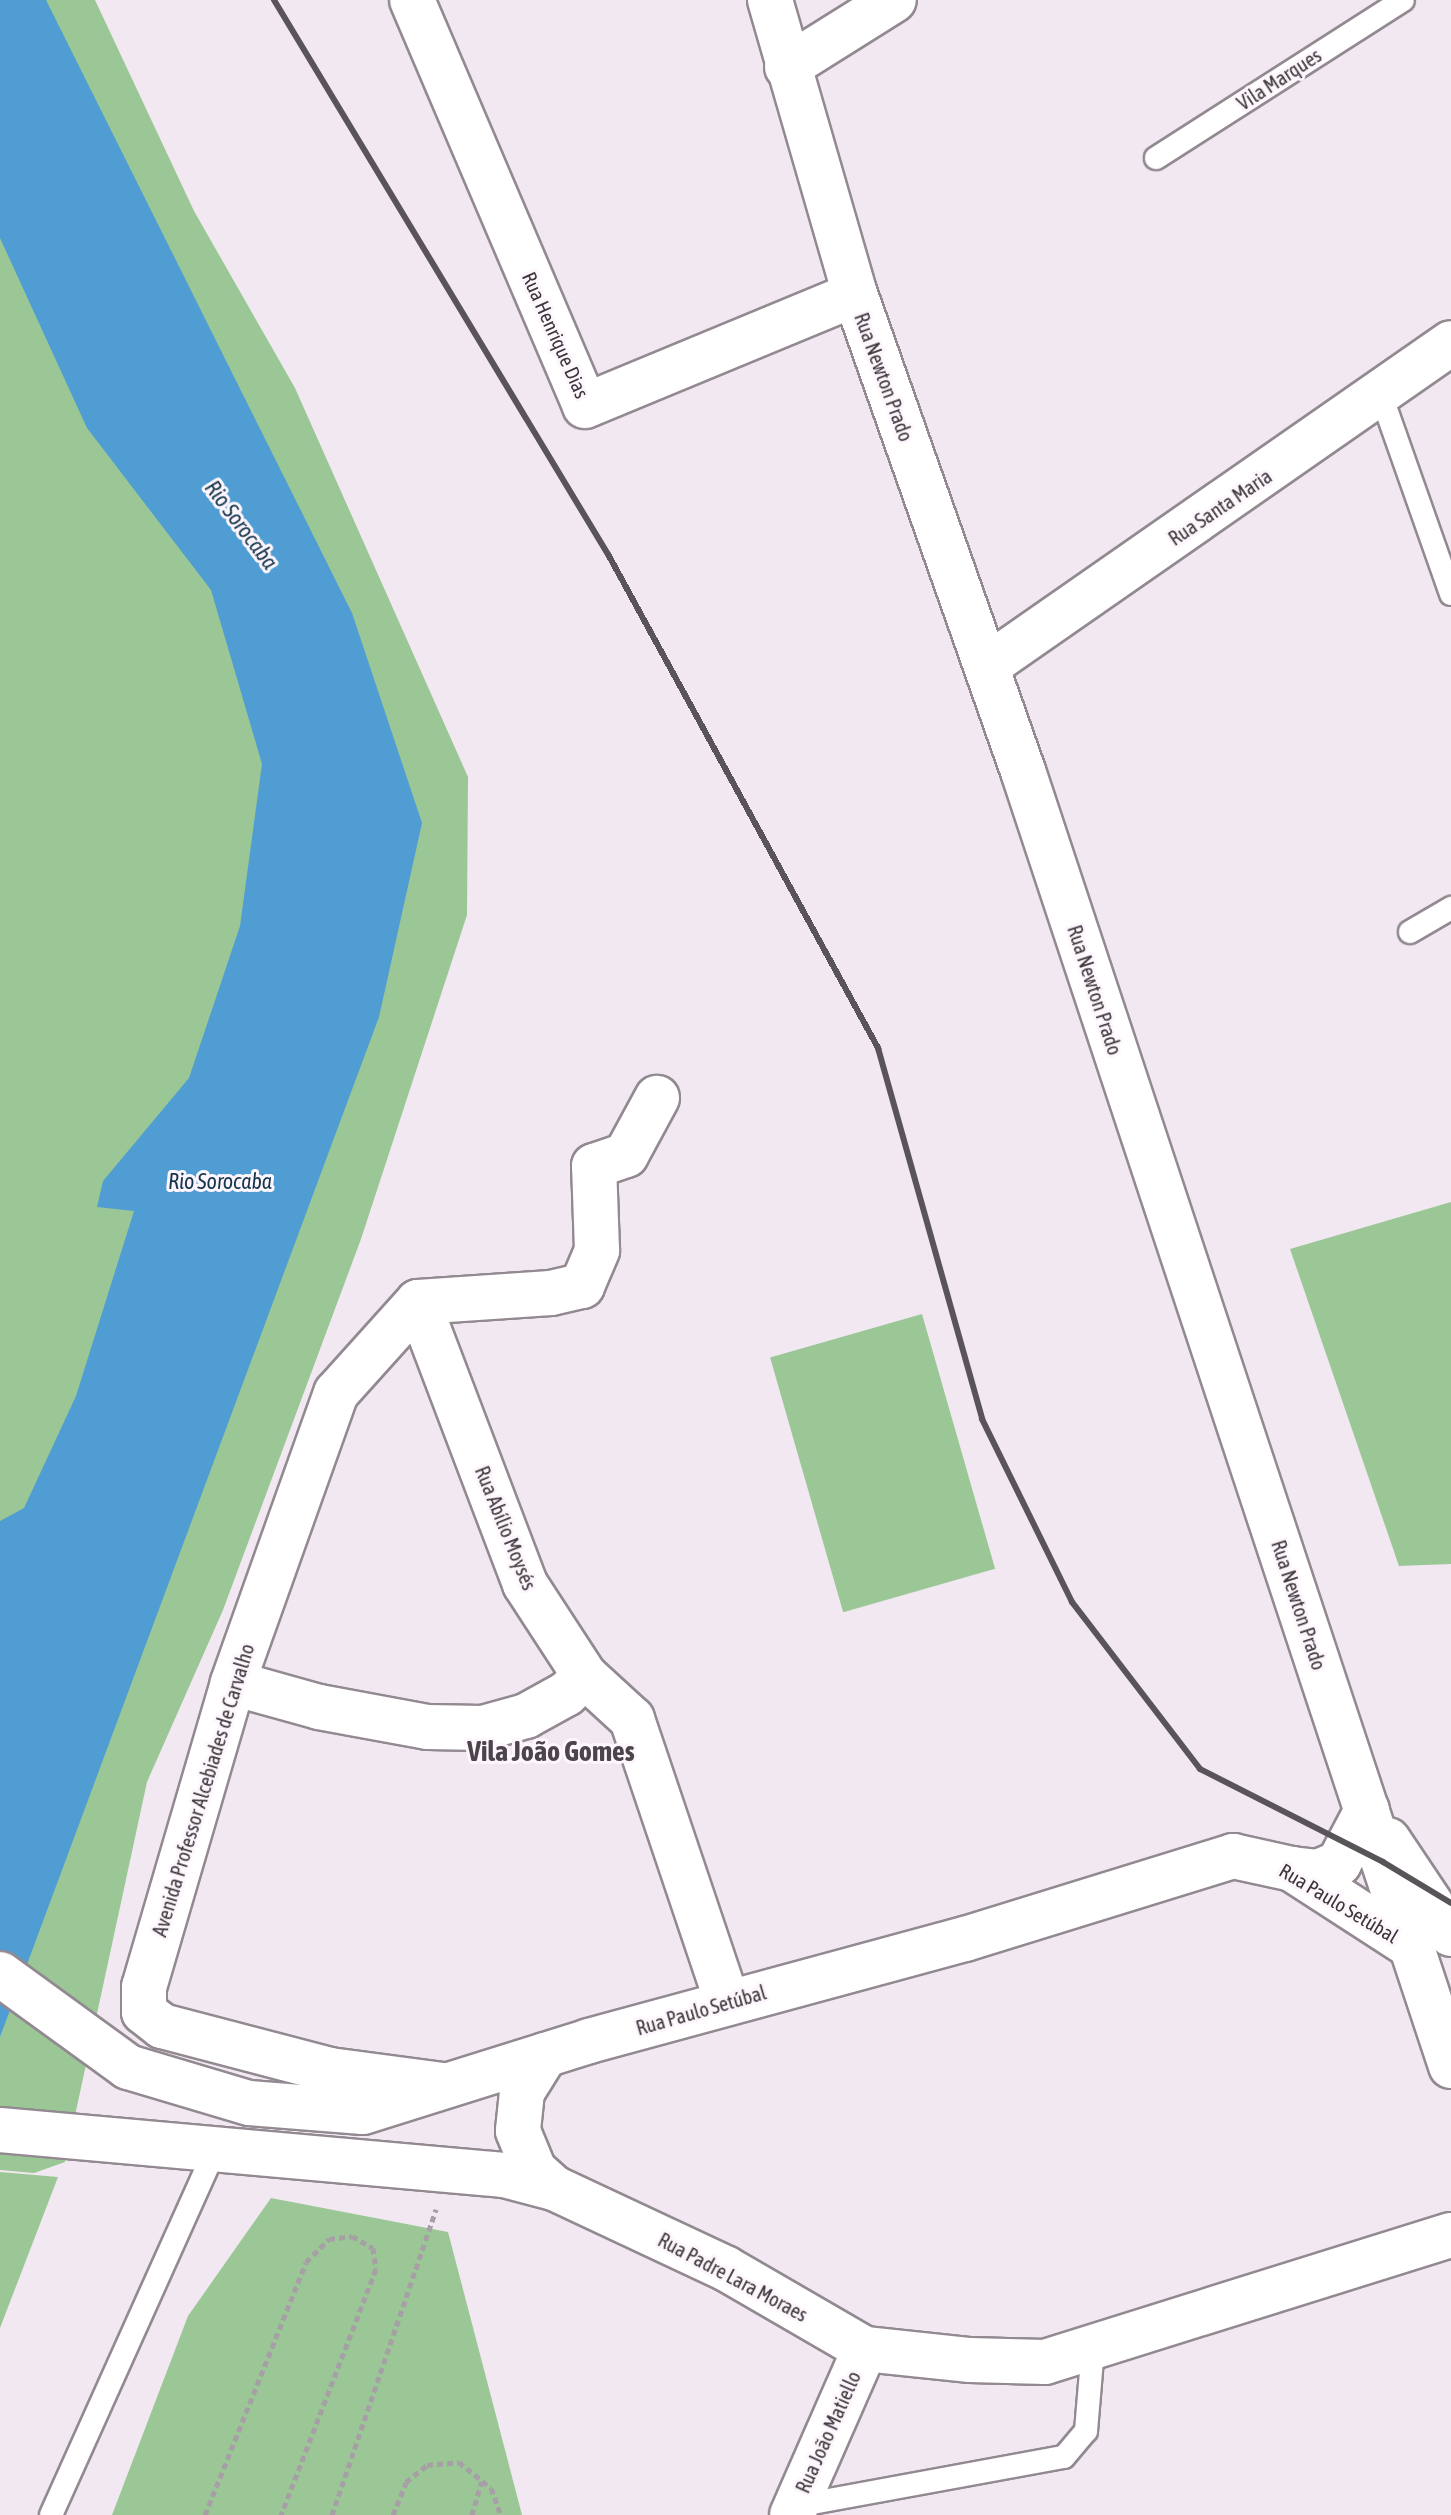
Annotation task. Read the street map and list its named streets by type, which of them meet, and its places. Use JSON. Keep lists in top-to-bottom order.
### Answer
{
  "streets": {
    "main road": [
      "Rua Henrique Dias",
      "Rua Newton Prado",
      "Rua Santa Maria",
      "Rua Abílio Moysés",
      "Avenida Professor Alcebiades de Carvalho",
      "Rua Paulo Setúbal",
      "Rua Padre Lara Moraes",
      "Rua João Matiello"
    ],
    "lane": ["Vila Marques"]
  },
  "crossings": [
    ["Rua Henrique Dias", "Rua Newton Prado"],
    ["Rua Newton Prado", "Rua Santa Maria"],
    ["Rua Newton Prado", "Rua Paulo Setúbal"],
    ["Rua Abílio Moysés", "Avenida Professor Alcebiades de Carvalho"],
    ["Rua Abílio Moysés", "Rua Paulo Setúbal"],
    ["Avenida Professor Alcebiades de Carvalho", "Rua Paulo Setúbal"],
    ["Rua Padre Lara Moraes", "Rua João Matiello"]
  ],
  "districts": ["Vila João Gomes"],
  "water": ["Rio Sorocaba"]
}
